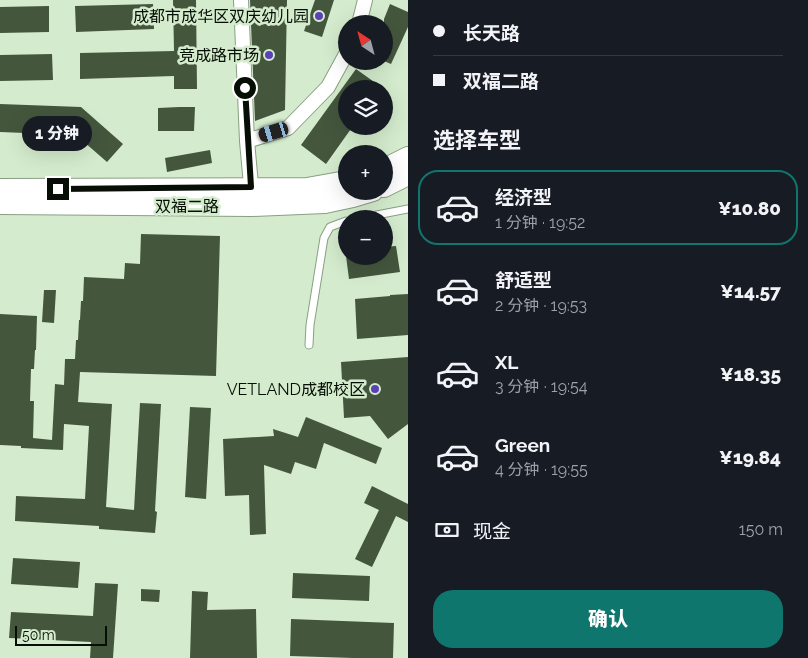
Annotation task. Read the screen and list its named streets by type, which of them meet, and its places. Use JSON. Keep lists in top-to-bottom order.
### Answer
{
  "streets": {
    "main road": ["双福二路"]
  },
  "places": ["成都市成华区双庆幼儿园", "竞成路市场", "VETLAND成都校区"],
  "scale_bar": "50 m",
  "north": "top left",
  "page": {
    "banner": ["长天路", "双福二路"],
    "map_buttons": ["+", "−"],
    "heading": "选择车型",
    "bubble": "1 分钟",
    "list": [
      {
        "name": "经济型",
        "note": "1 分钟 · 19:52",
        "value": "¥10.80"
      },
      {
        "name": "舒适型",
        "note": "2 分钟 · 19:53",
        "value": "¥14.57"
      },
      {
        "name": "XL",
        "note": "3 分钟 · 19:54",
        "value": "¥18.35"
      },
      {
        "name": "Green",
        "note": "4 分钟 · 19:55",
        "value": "¥19.84"
      }
    ],
    "pay": ["现金", "150 m"],
    "buttons": "确认",
    "scale": "50 m"
  }
}
